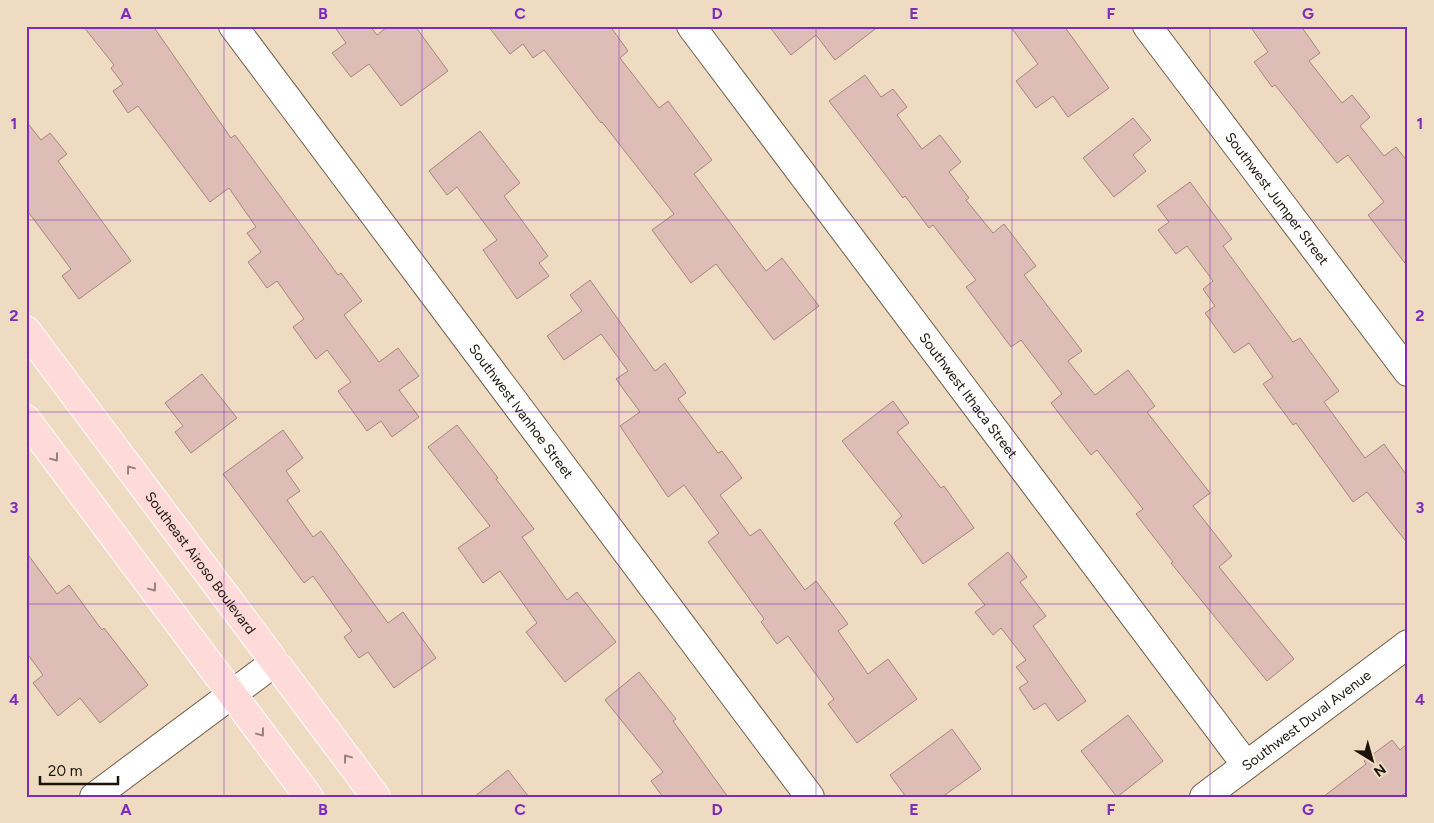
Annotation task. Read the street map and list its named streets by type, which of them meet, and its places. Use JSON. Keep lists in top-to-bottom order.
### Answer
{
  "streets": {
    "main road": ["Southeast Airoso Boulevard"],
    "street": [
      "Southwest Jumper Street",
      "Southwest Ithaca Street",
      "Southwest Ivanhoe Street",
      "Southwest Duval Avenue"
    ]
  },
  "crossings": [
    ["Southwest Ithaca Street", "Southwest Duval Avenue"]
  ],
  "scale_bar": "20 m",
  "north": "bottom right",
  "grid": {
    "columns": [
      "A",
      "B",
      "C",
      "D",
      "E",
      "F",
      "G"
    ],
    "rows": [
      "1",
      "2",
      "3",
      "4"
    ]
  }
}
